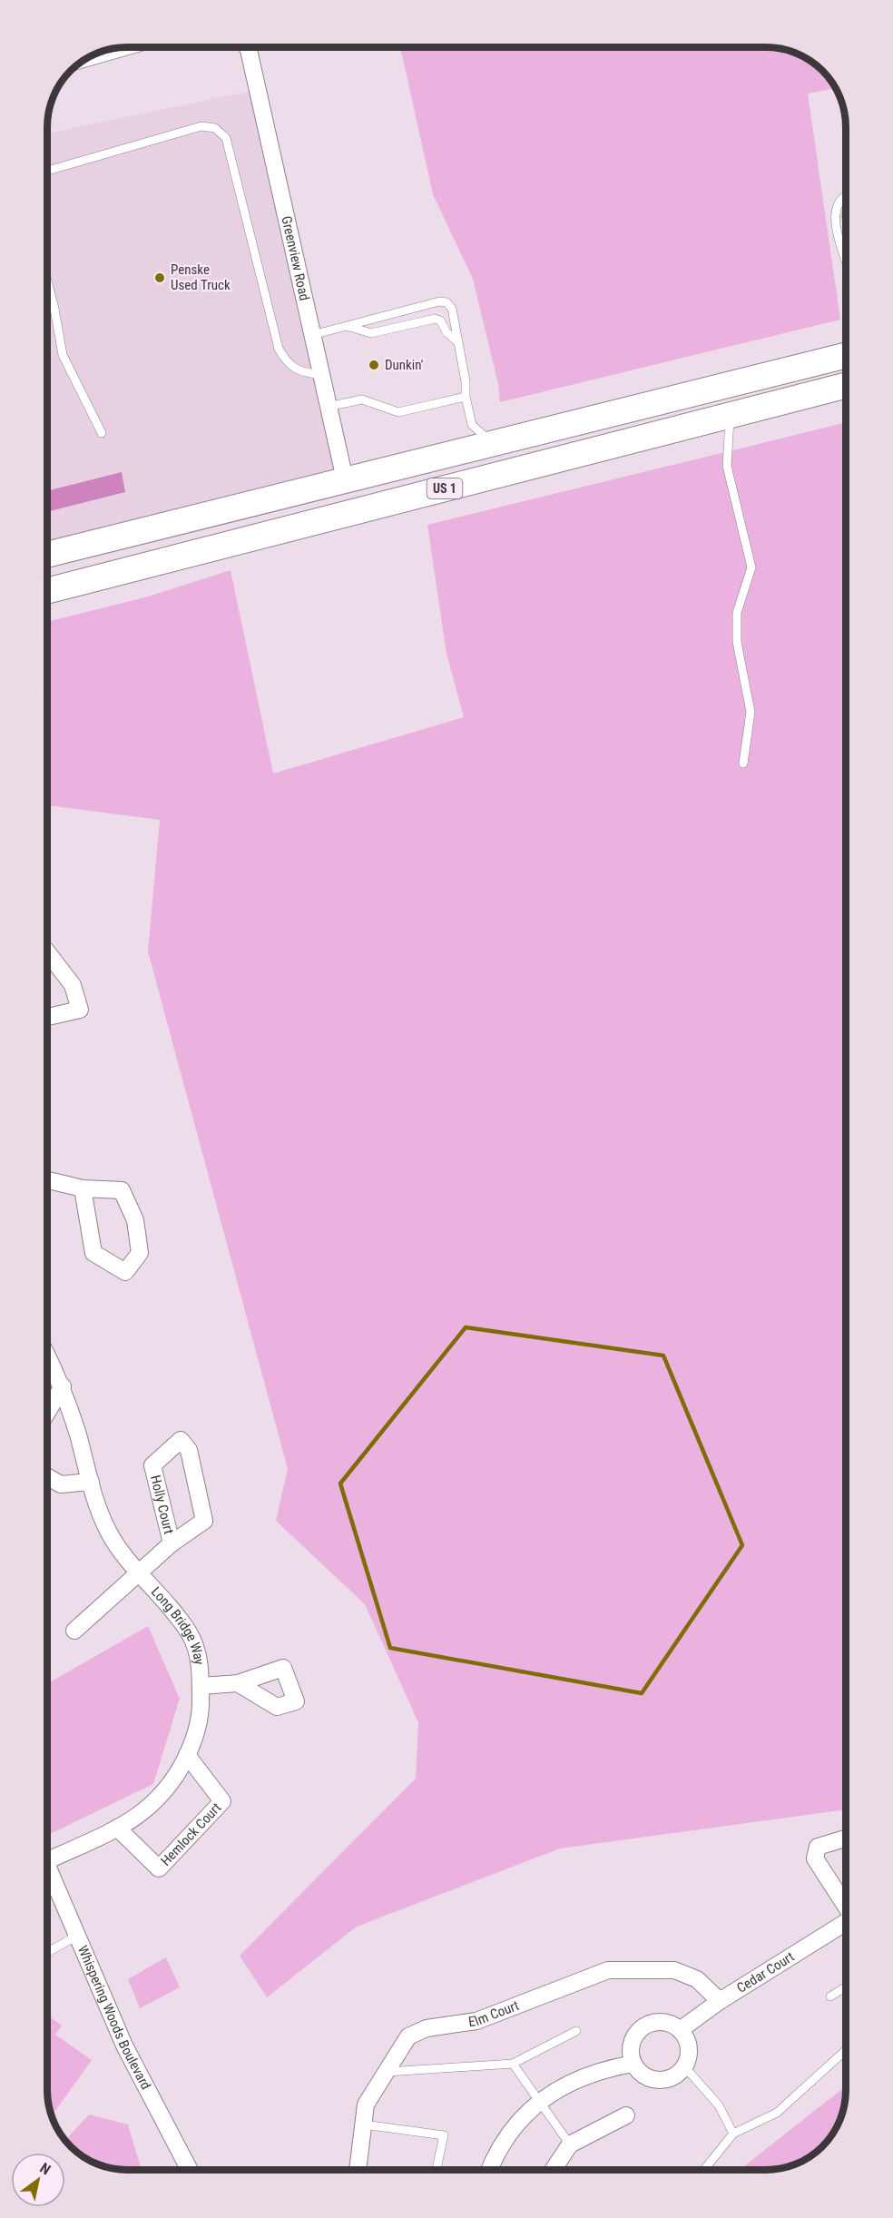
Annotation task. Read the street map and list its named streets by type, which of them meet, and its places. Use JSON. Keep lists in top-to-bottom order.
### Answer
{
  "streets": {
    "highway": ["US 1"],
    "street": [
      "Greenview Road",
      "Holly Court",
      "Long Bridge Way",
      "Hemlock Court",
      "Cedar Court",
      "Elm Court",
      "Whispering Woods Boulevard"
    ]
  },
  "crossings": [
    ["Greenview Road", "US 1"],
    ["Holly Court", "Long Bridge Way"],
    ["Long Bridge Way", "Hemlock Court"],
    ["Cedar Court", "Elm Court"]
  ],
  "places": ["Penske Used Truck", "Dunkin'"],
  "north": "top right"
}
